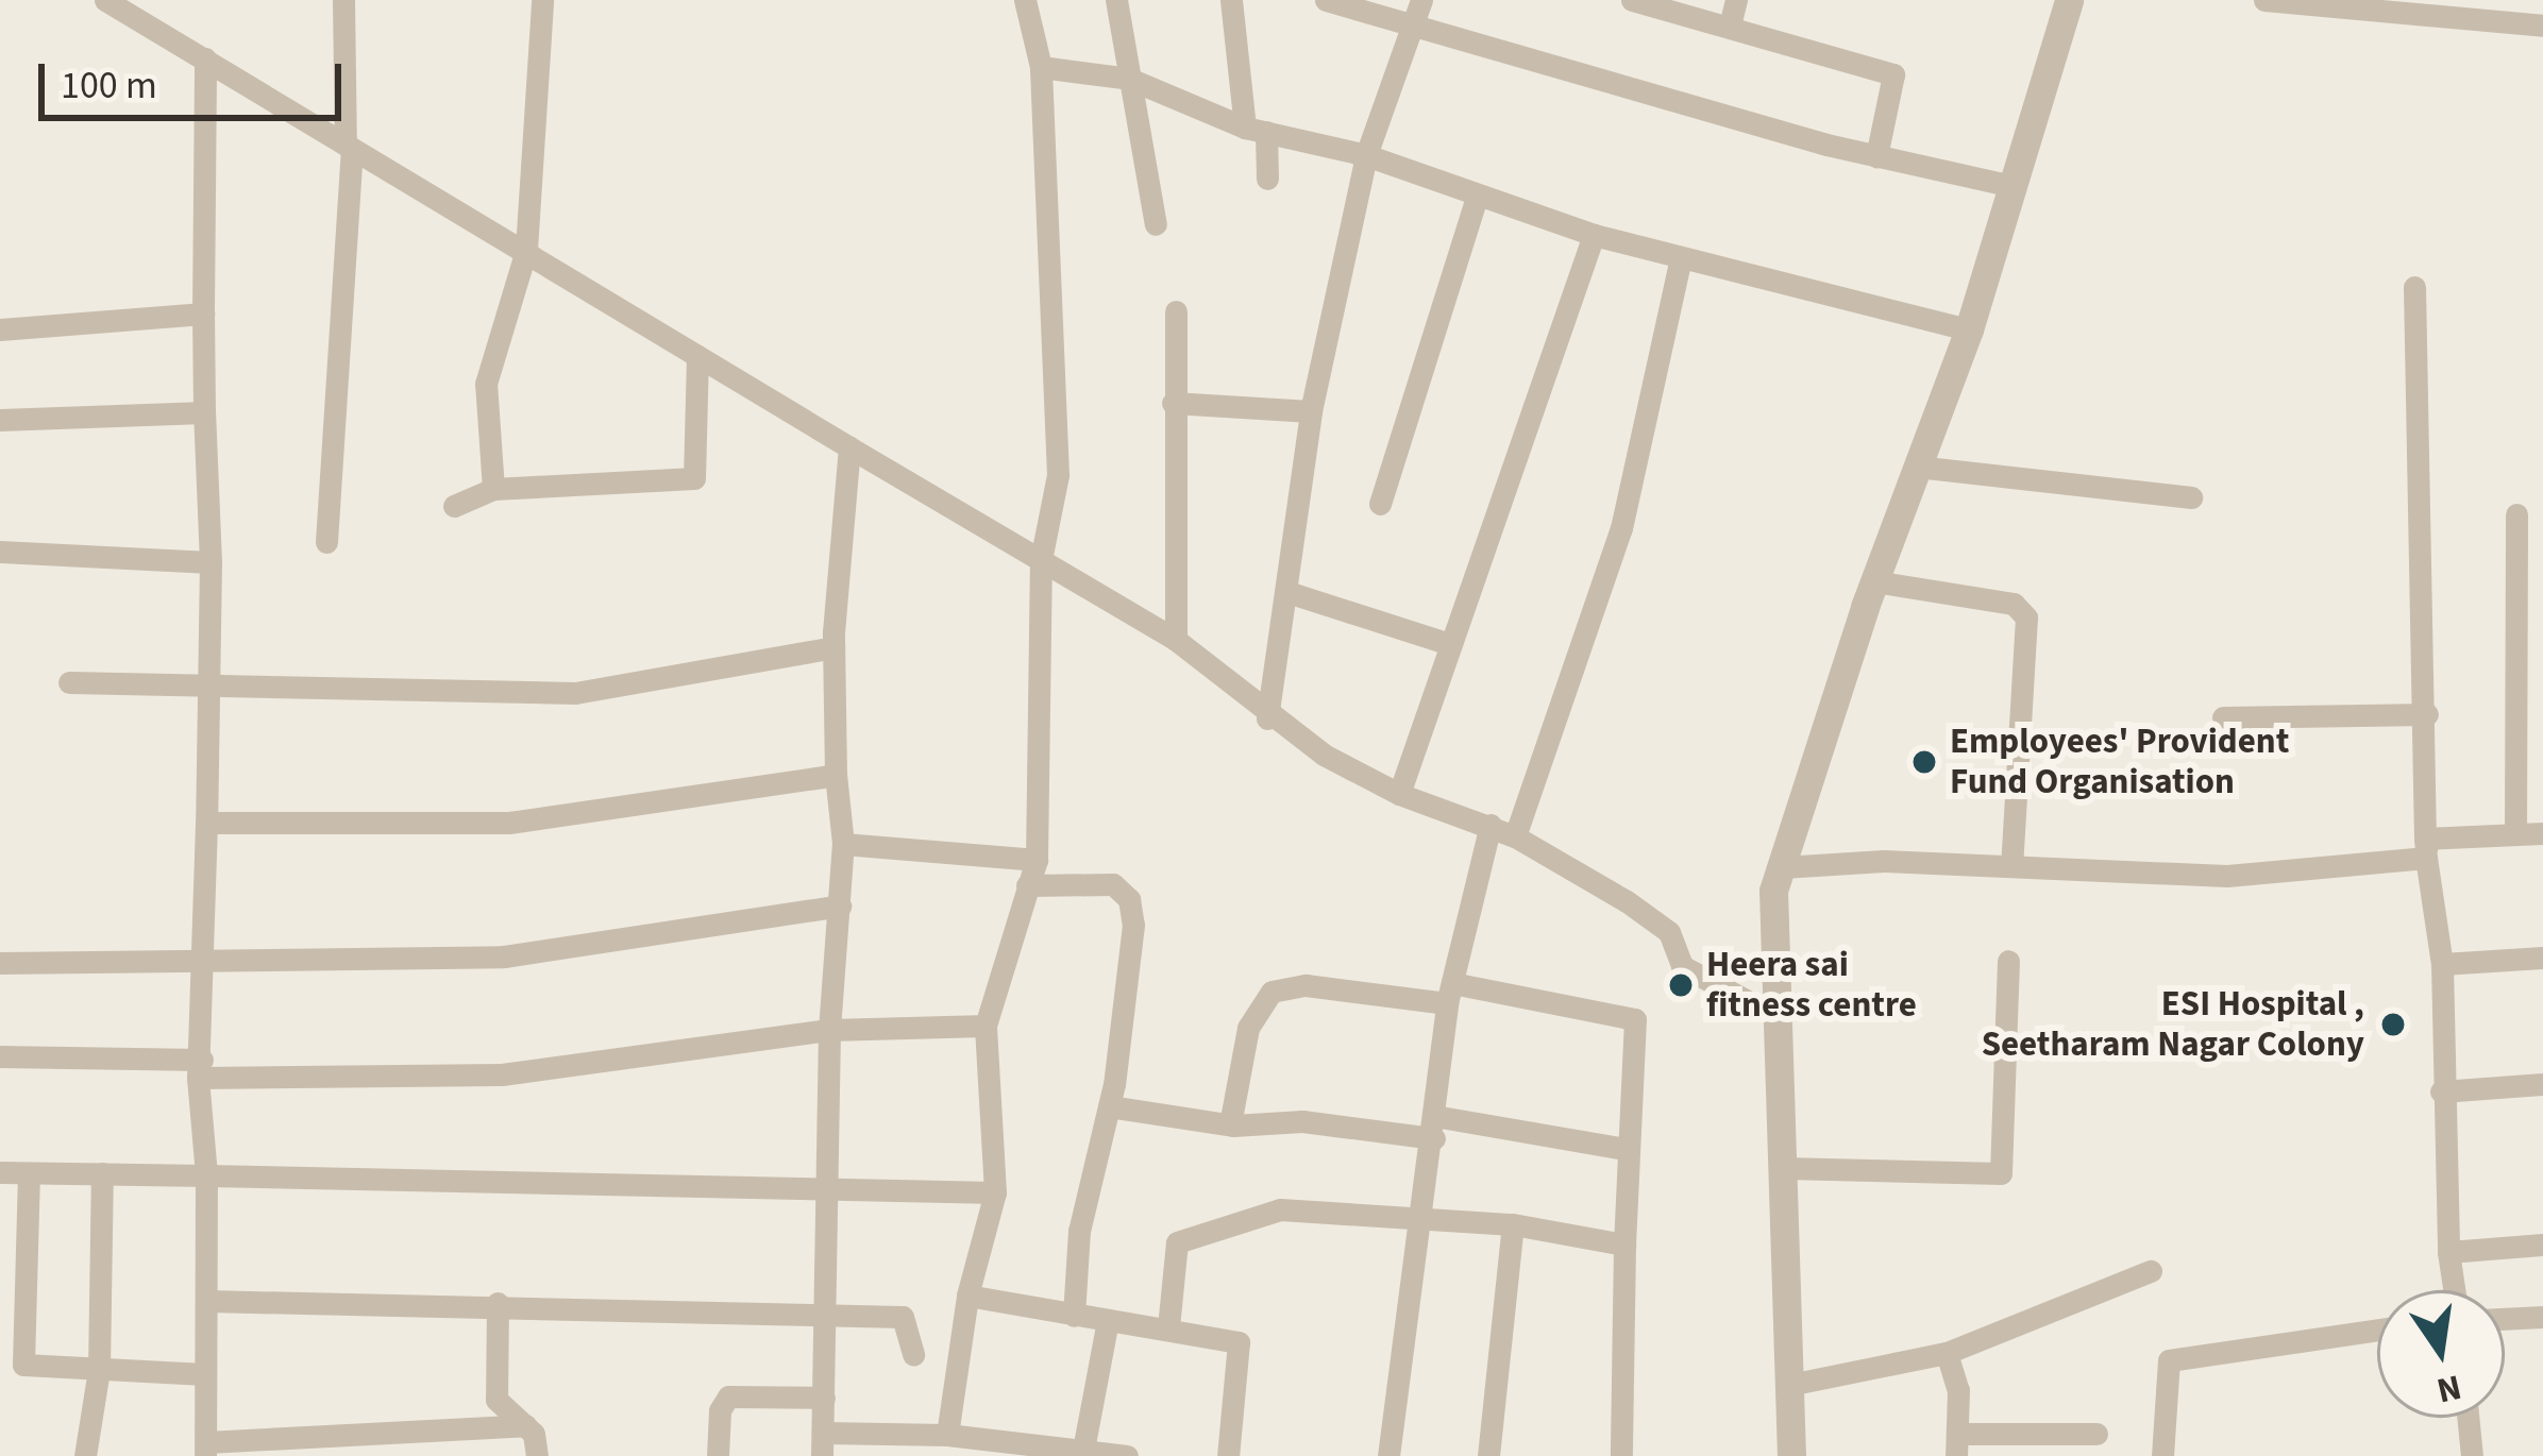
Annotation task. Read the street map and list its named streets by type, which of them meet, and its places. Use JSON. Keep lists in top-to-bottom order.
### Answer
{
  "places": ["Employees' Provident Fund Organisation", "Heera sai fitness centre", "ESI Hospital , Seetharam Nagar Colony"],
  "scale_bar": "100 m",
  "north": "bottom"
}
